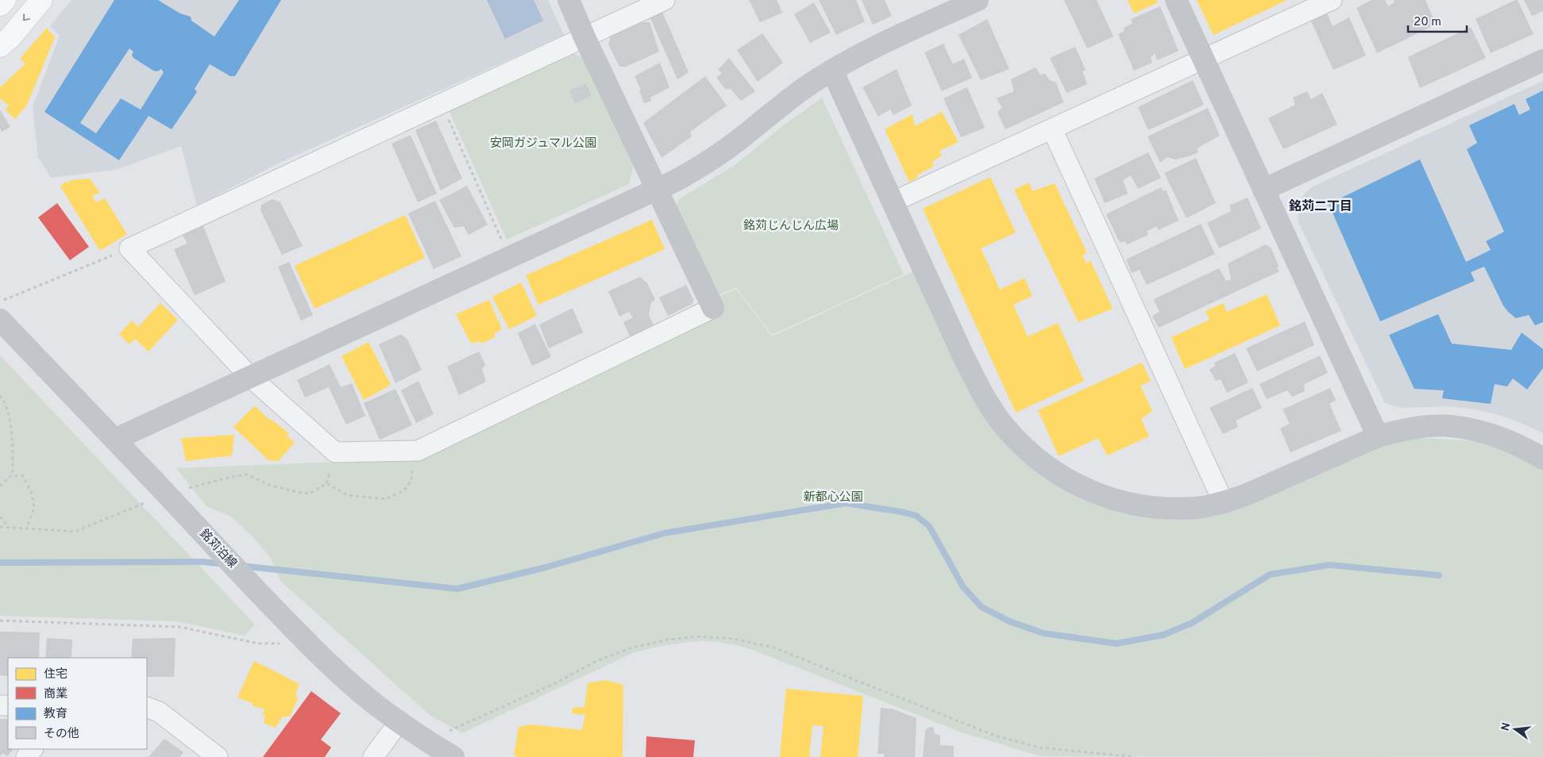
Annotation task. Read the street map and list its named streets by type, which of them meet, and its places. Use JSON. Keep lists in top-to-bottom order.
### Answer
{
  "streets": {
    "street": ["銘苅泊線"]
  },
  "districts": ["銘苅二丁目"],
  "parks": ["安岡ガジュマル公園", "銘苅じんじん広場", "新都心公園"],
  "legend": [
    "住宅",
    "商業",
    "教育",
    "その他"
  ],
  "scale_bar": "20 m",
  "north": "left"
}
